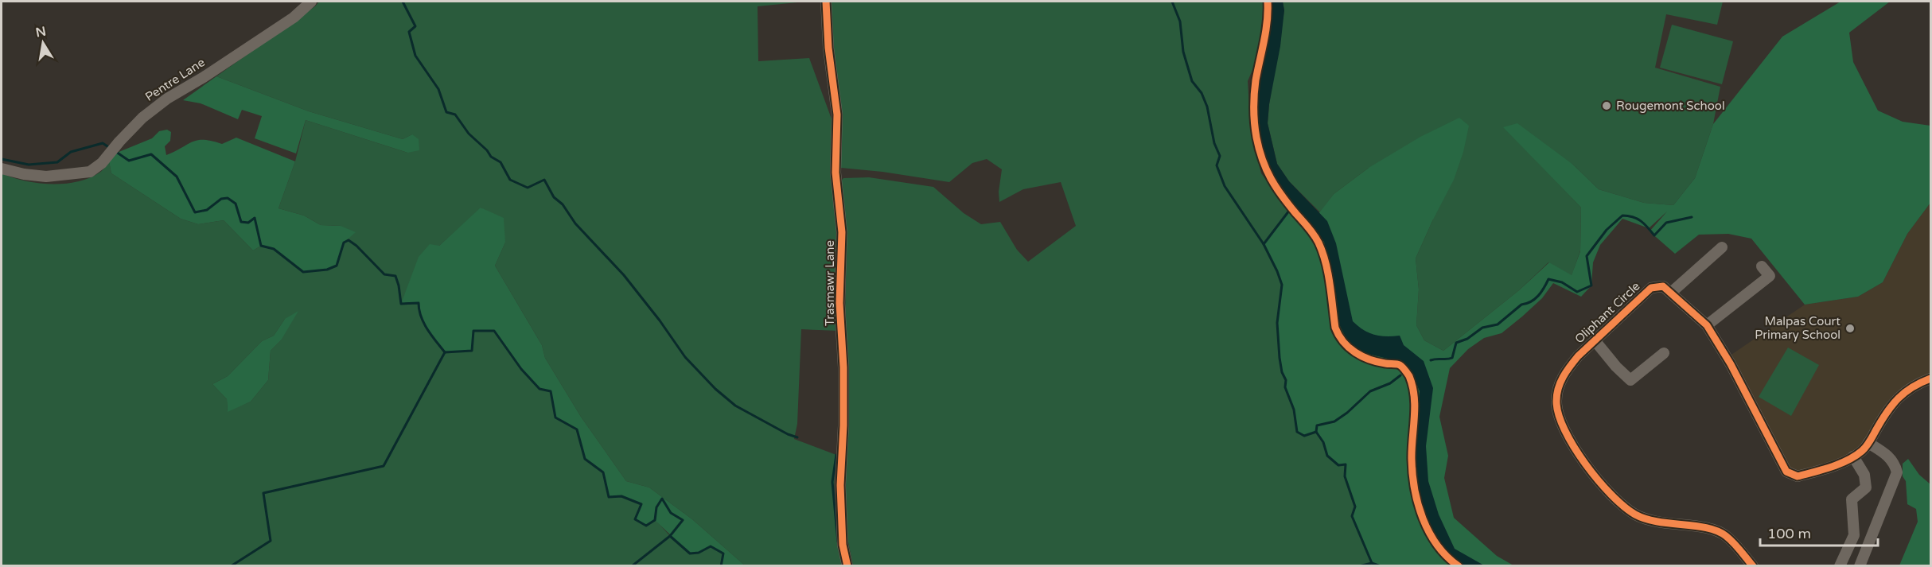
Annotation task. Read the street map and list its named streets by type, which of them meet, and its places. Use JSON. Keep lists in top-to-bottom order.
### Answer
{
  "streets": {
    "street": ["Pentre Lane", "Trasmawr Lane", "Oliphant Circle"]
  },
  "places": ["Rougemont School", "Malpas Court Primary School"],
  "scale_bar": "100 m",
  "north": "top"
}
